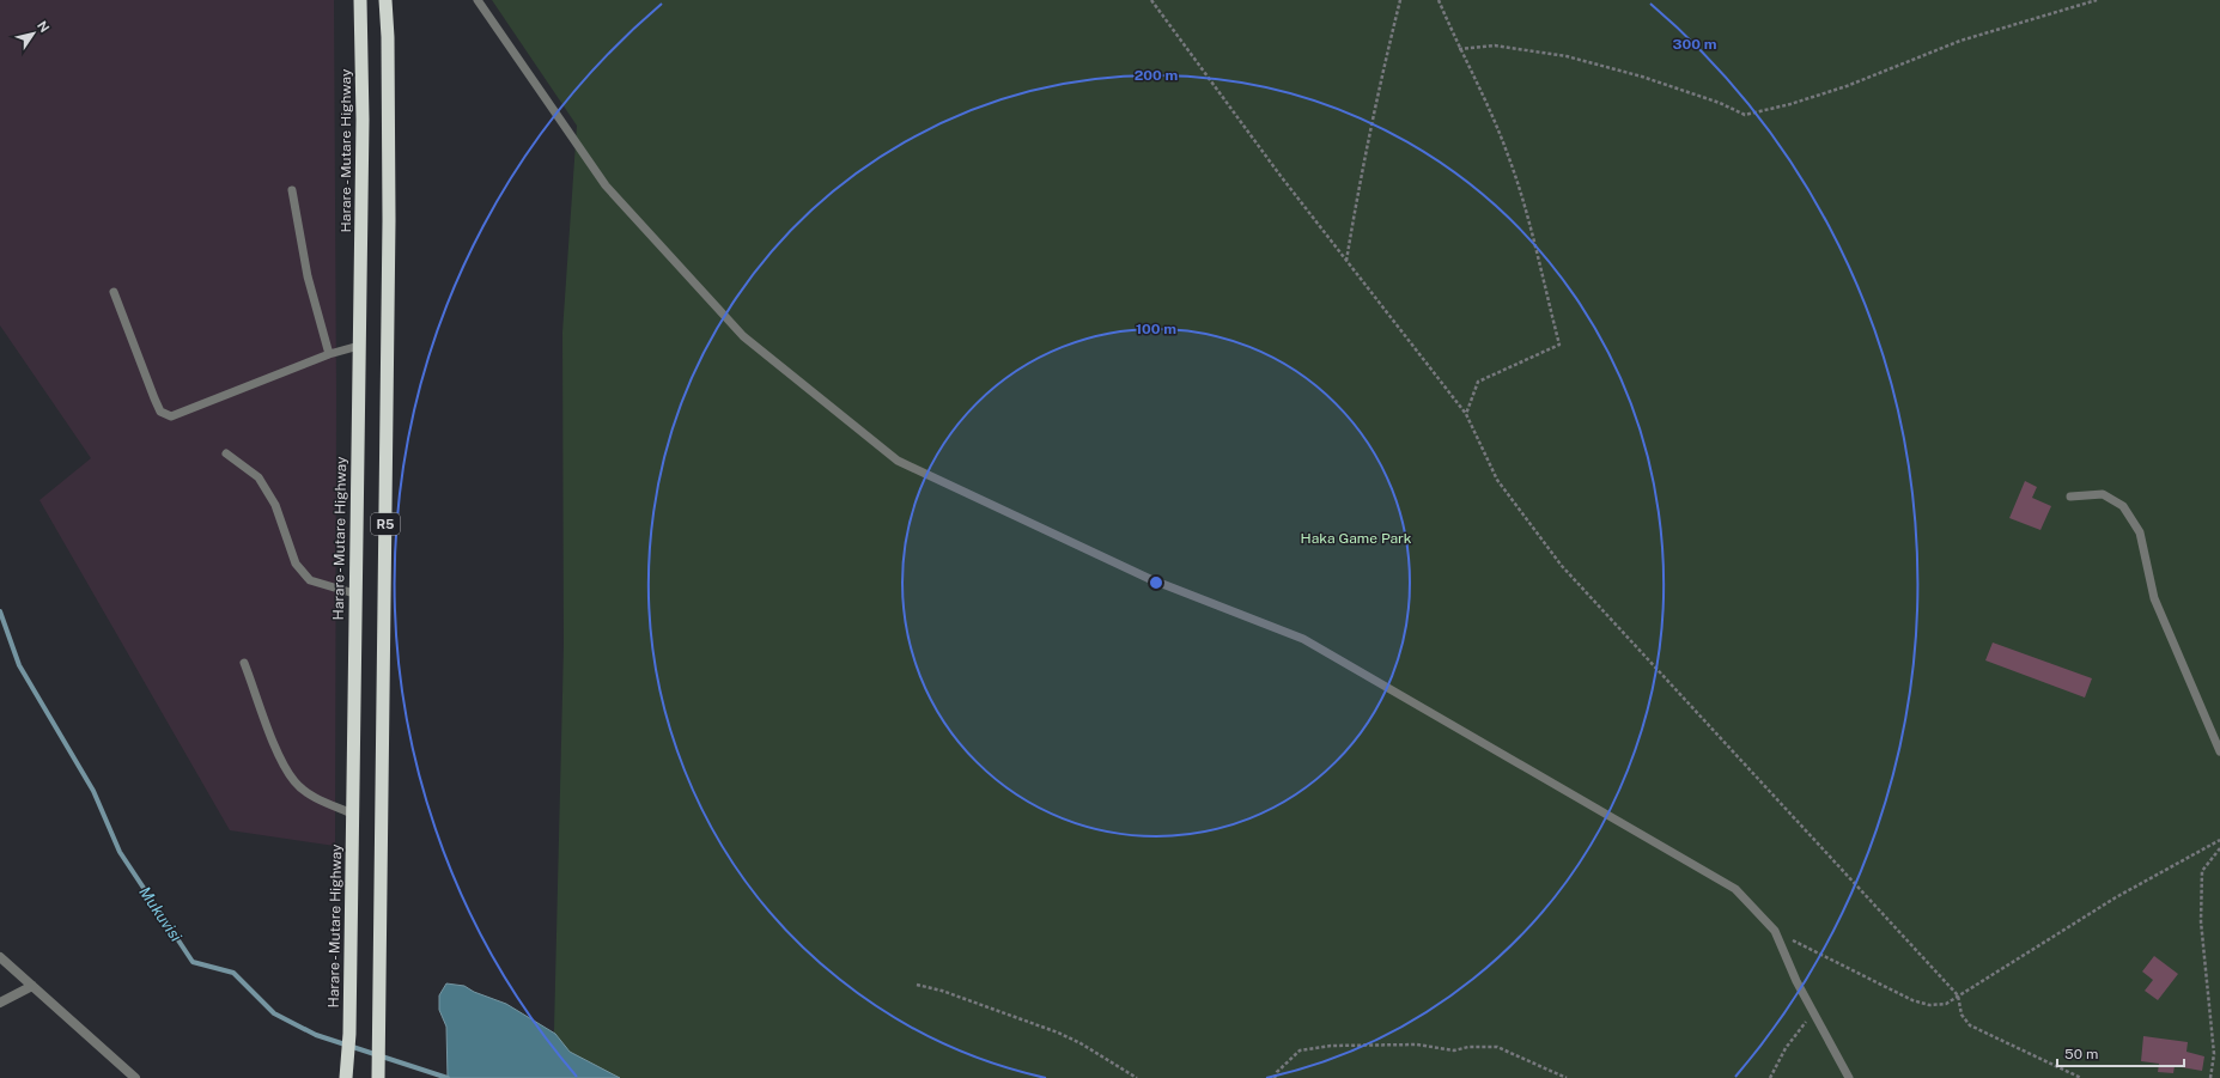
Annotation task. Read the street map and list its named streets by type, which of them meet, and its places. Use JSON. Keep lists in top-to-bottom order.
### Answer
{
  "streets": {
    "highway": ["Harare - Mutare Highway", "R5"]
  },
  "water": ["Mukuvisi"],
  "parks": ["Haka Game Park"],
  "scale_bar": "50 m",
  "north": "top right",
  "rings": ["300 m", "200 m", "100 m"]
}
